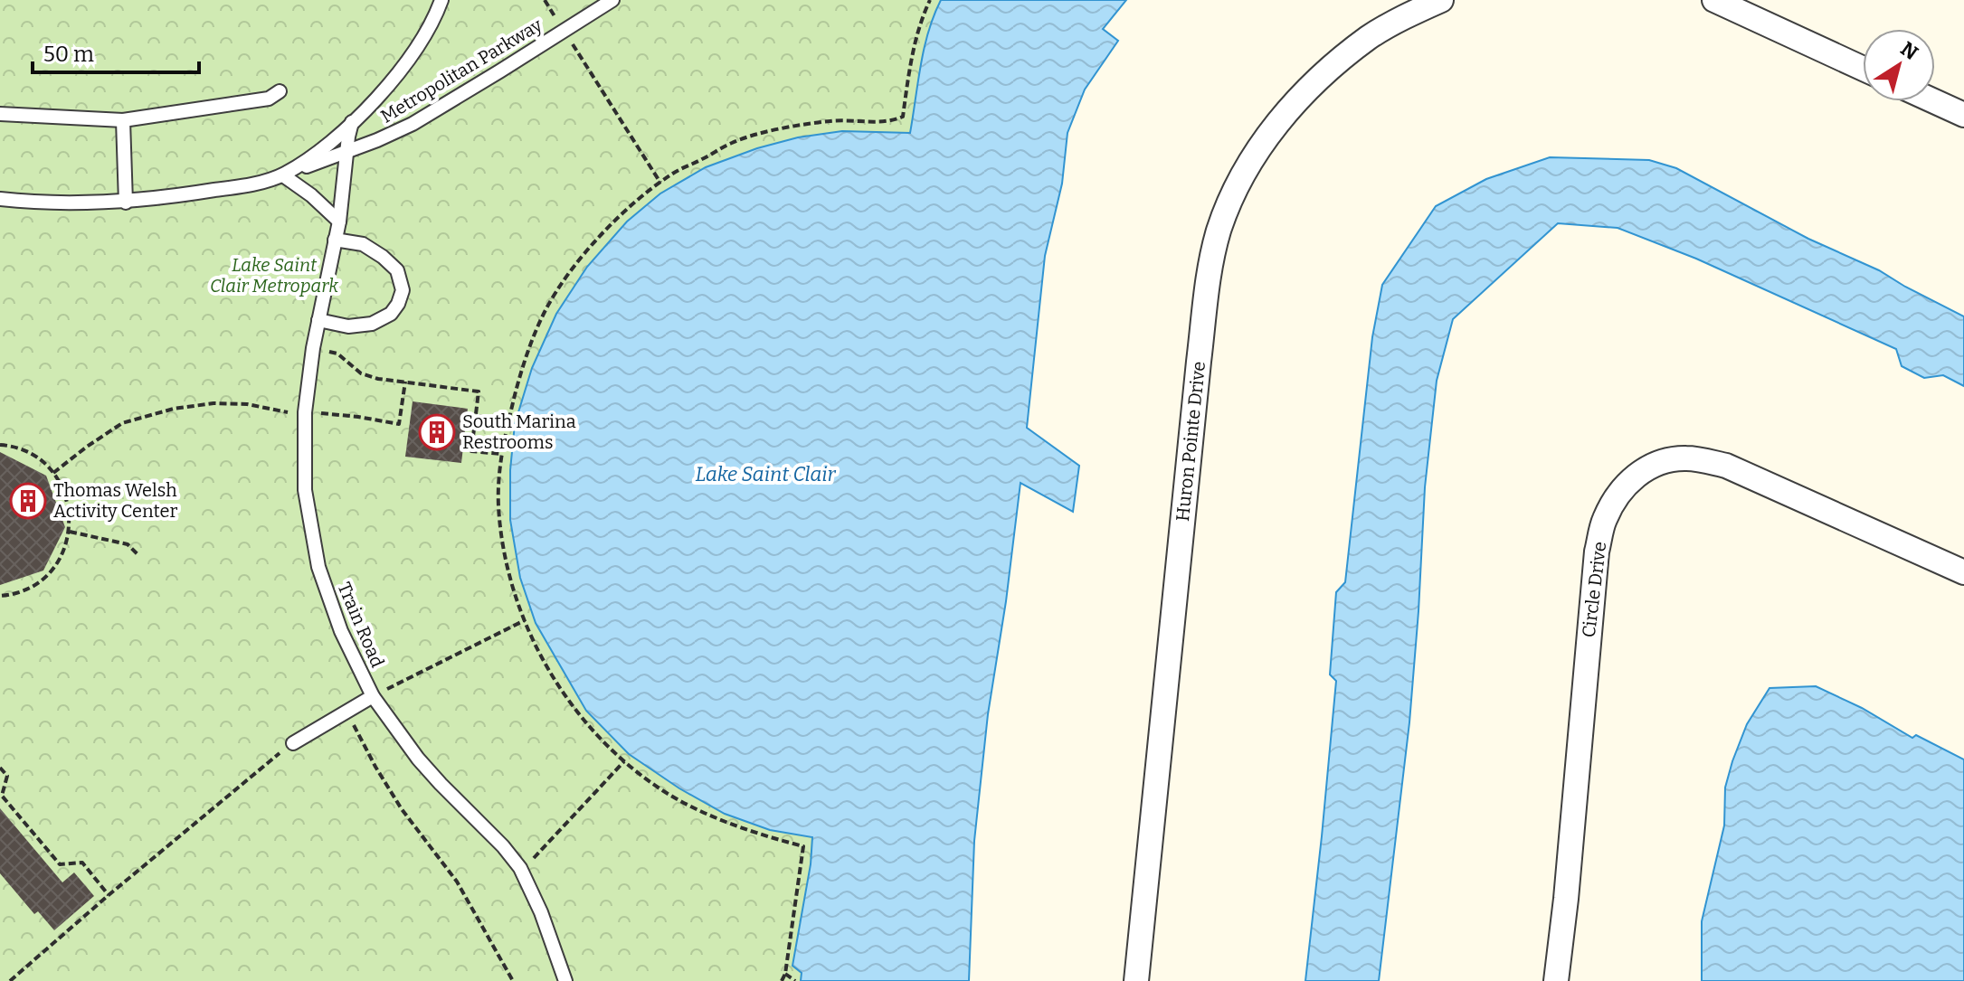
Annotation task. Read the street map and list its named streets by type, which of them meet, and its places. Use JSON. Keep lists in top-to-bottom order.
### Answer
{
  "streets": {
    "street": ["Huron Pointe Drive", "Circle Drive"],
    "lane": ["Metropolitan Parkway", "Train Road"]
  },
  "crossings": [
    ["Metropolitan Parkway", "Train Road"]
  ],
  "water": ["Lake Saint Clair"],
  "parks": ["Lake Saint Clair Metropark"],
  "places": {
    "building": ["South Marina Restrooms", "Thomas Welsh Activity Center"]
  },
  "scale_bar": "50 m",
  "north": "top right"
}
